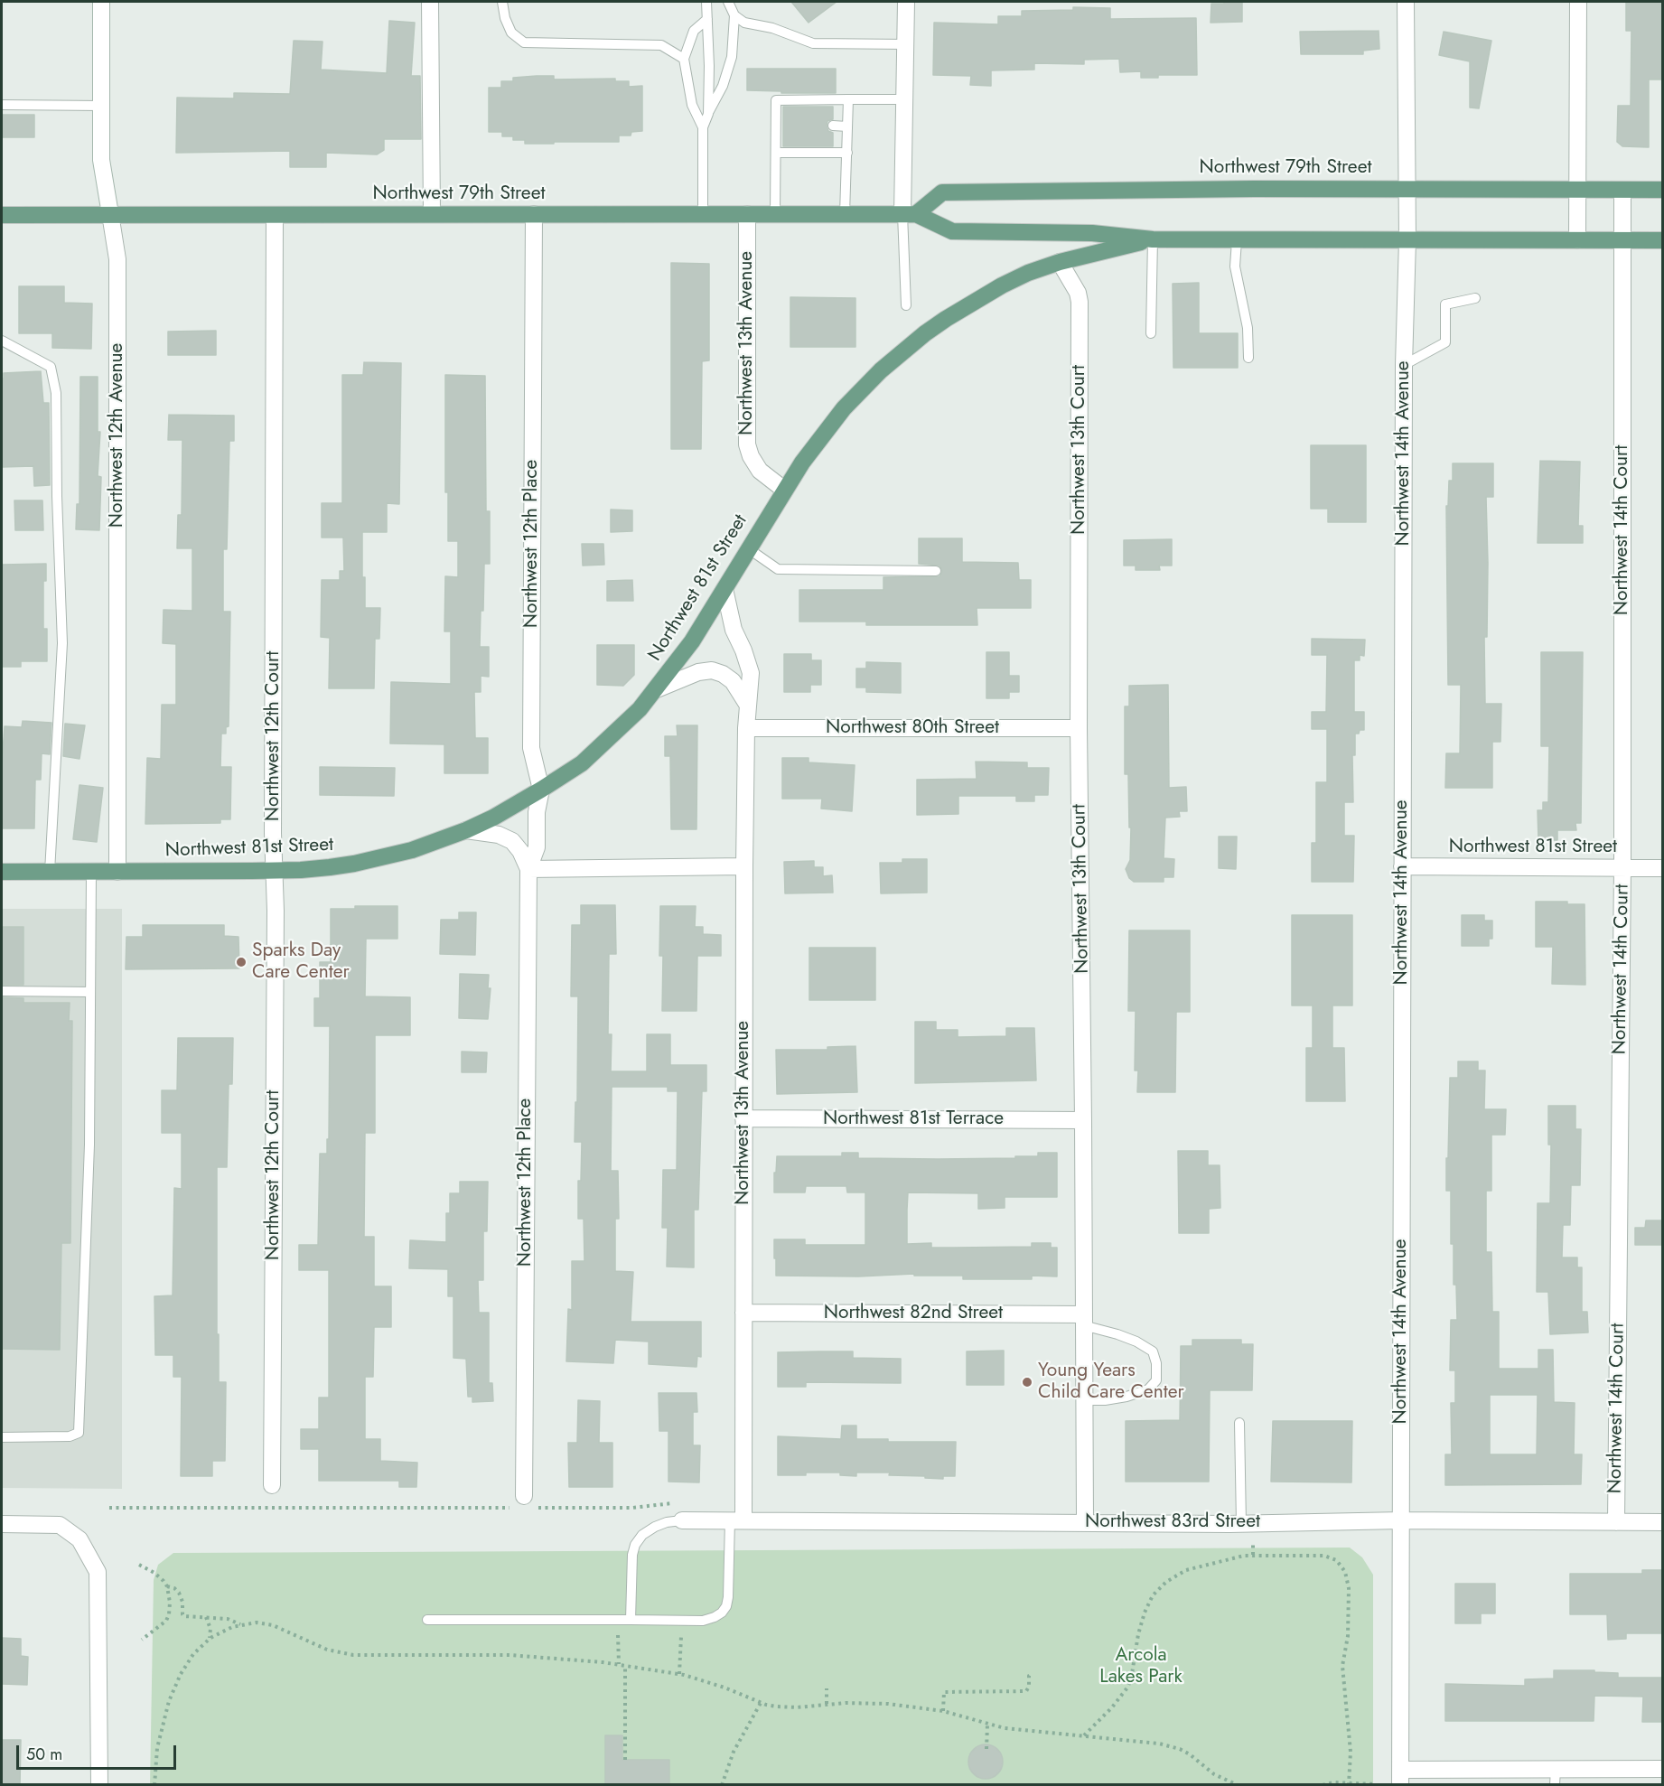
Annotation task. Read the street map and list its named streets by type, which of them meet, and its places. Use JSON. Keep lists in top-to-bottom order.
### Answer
{
  "streets": {
    "main road": ["Northwest 79th Street", "Northwest 81st Street"],
    "street": [
      "Northwest 13th Avenue",
      "Northwest 12th Avenue",
      "Northwest 13th Court",
      "Northwest 14th Avenue",
      "Northwest 14th Court",
      "Northwest 12th Place",
      "Northwest 80th Street",
      "Northwest 12th Court",
      "Northwest 81st Terrace",
      "Northwest 82nd Street",
      "Northwest 83rd Street"
    ]
  },
  "crossings": [
    ["Northwest 79th Street", "Northwest 13th Avenue"],
    ["Northwest 79th Street", "Northwest 12th Avenue"],
    ["Northwest 79th Street", "Northwest 14th Avenue"],
    ["Northwest 79th Street", "Northwest 14th Court"],
    ["Northwest 79th Street", "Northwest 12th Place"],
    ["Northwest 79th Street", "Northwest 81st Street"],
    ["Northwest 79th Street", "Northwest 12th Court"],
    ["Northwest 13th Avenue", "Northwest 81st Street"],
    ["Northwest 13th Avenue", "Northwest 80th Street"],
    ["Northwest 13th Avenue", "Northwest 81st Terrace"],
    ["Northwest 13th Avenue", "Northwest 82nd Street"],
    ["Northwest 13th Avenue", "Northwest 83rd Street"],
    ["Northwest 12th Avenue", "Northwest 81st Street"],
    ["Northwest 13th Court", "Northwest 81st Street"],
    ["Northwest 13th Court", "Northwest 80th Street"],
    ["Northwest 13th Court", "Northwest 81st Terrace"],
    ["Northwest 13th Court", "Northwest 82nd Street"],
    ["Northwest 13th Court", "Northwest 83rd Street"],
    ["Northwest 14th Avenue", "Northwest 81st Street"],
    ["Northwest 14th Avenue", "Northwest 83rd Street"],
    ["Northwest 14th Court", "Northwest 81st Street"],
    ["Northwest 14th Court", "Northwest 83rd Street"],
    ["Northwest 12th Place", "Northwest 81st Street"],
    ["Northwest 81st Street", "Northwest 12th Court"]
  ],
  "parks": ["Arcola Lakes Park"],
  "places": ["Sparks Day Care Center", "Young Years Child Care Center"],
  "scale_bar": "50 m"
}
